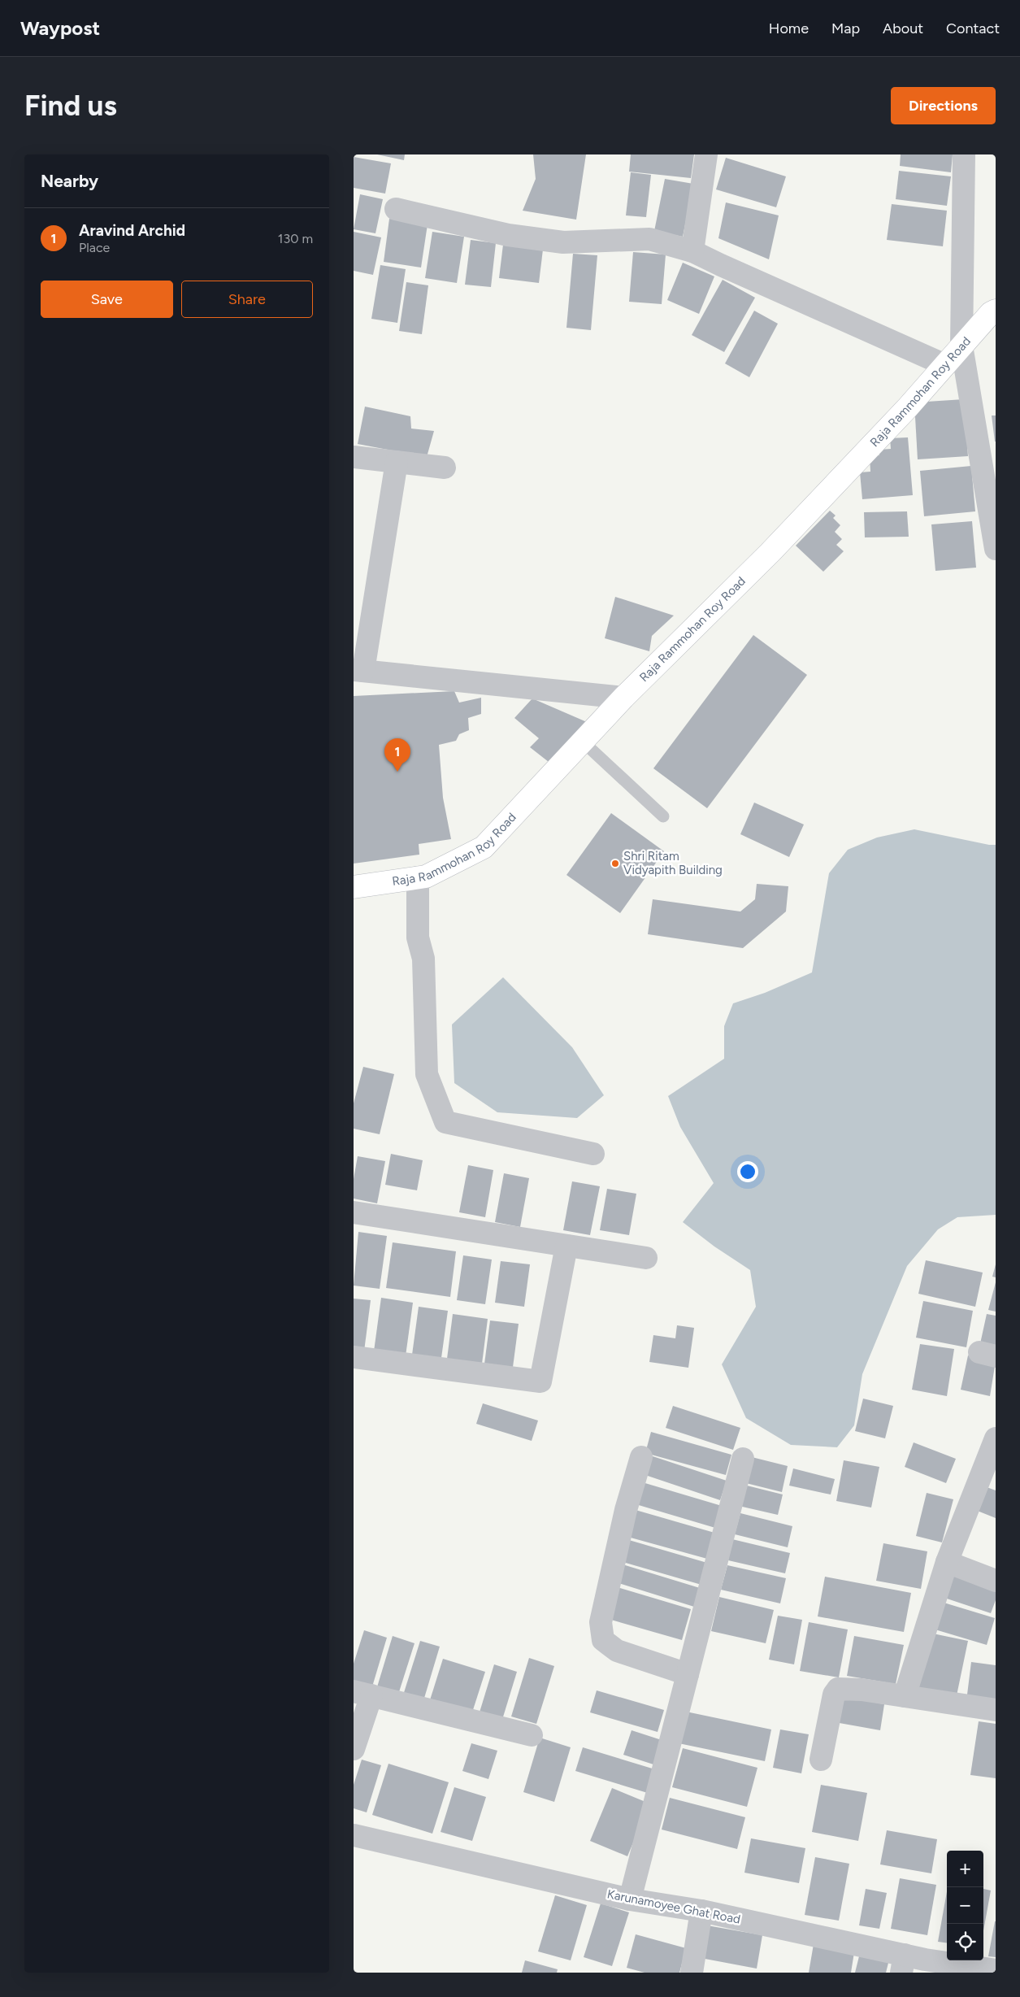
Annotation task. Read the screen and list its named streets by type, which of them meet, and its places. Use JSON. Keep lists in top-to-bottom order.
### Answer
{
  "streets": {
    "main road": ["Raja Rammohan Roy Road"],
    "street": ["Karunamoyee Ghat Road"]
  },
  "places": ["Shri Ritam Vidyapith Building"],
  "page": {
    "header": "Waypost",
    "nav": [
      "Home",
      "Map",
      "About",
      "Contact"
    ],
    "buttons": [
      "Directions",
      ["Save", "Share"]
    ],
    "title": "Find us",
    "heading": "Nearby",
    "list": [
      {
        "mark": "1",
        "name": "Aravind Archid",
        "note": "Place",
        "value": "130 m"
      }
    ],
    "pins": "1",
    "map_buttons": ["+", "−"]
  }
}
